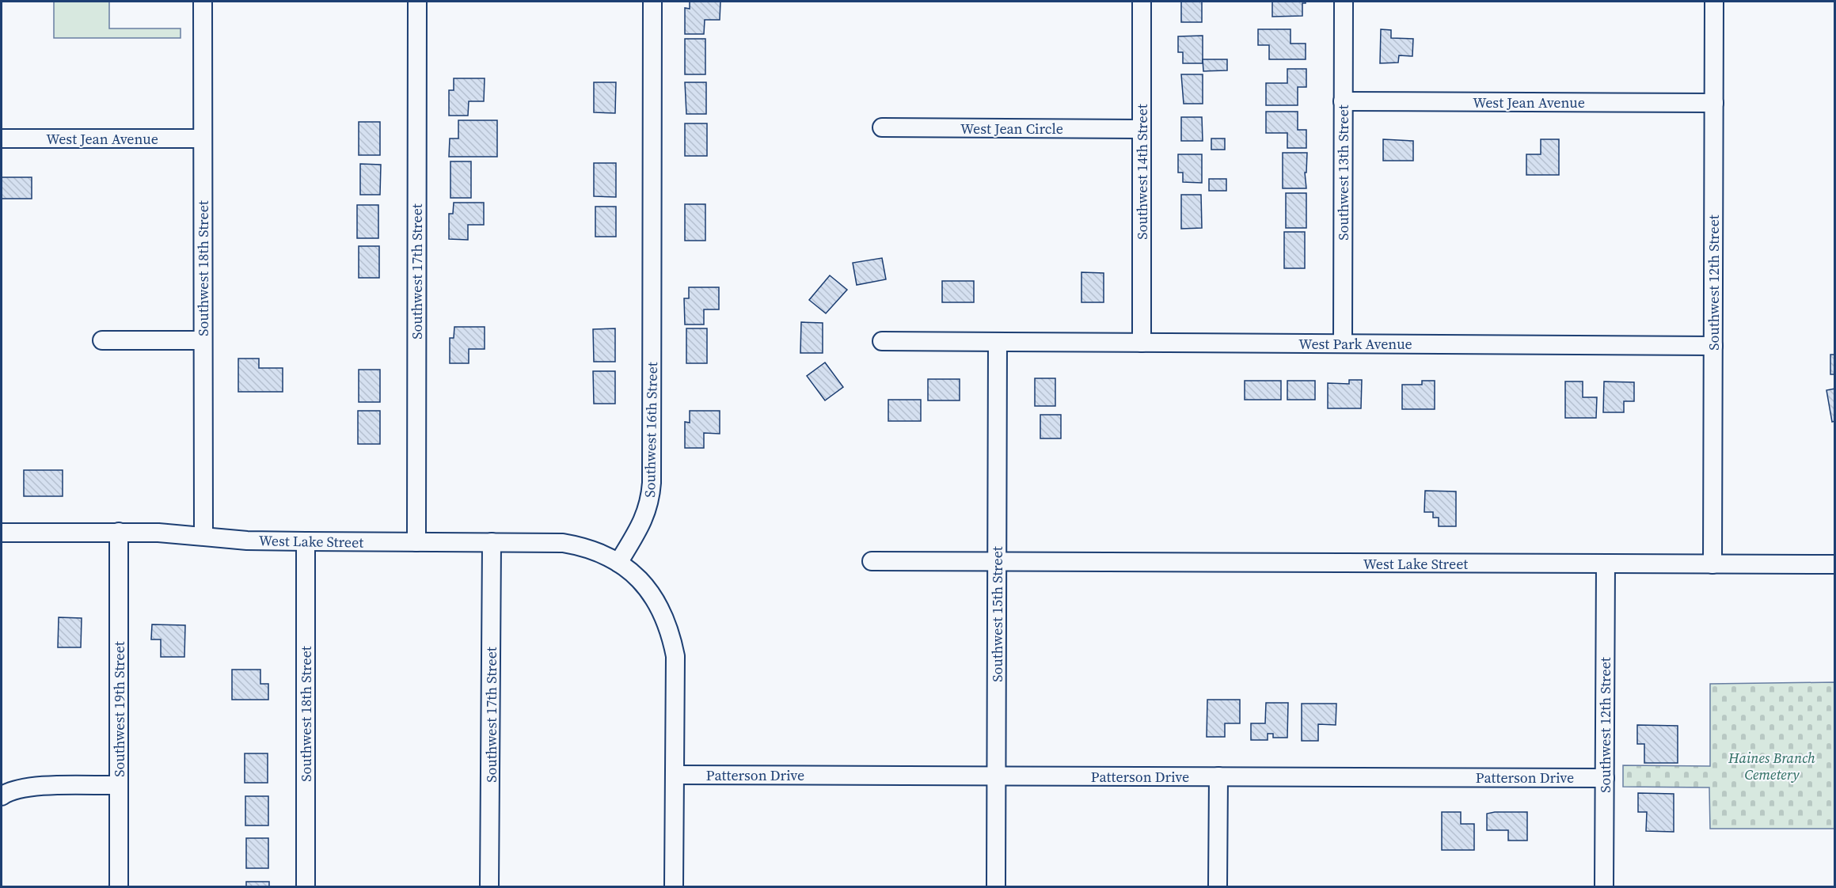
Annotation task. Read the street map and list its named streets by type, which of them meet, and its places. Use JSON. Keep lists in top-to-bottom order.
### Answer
{
  "streets": {
    "street": [
      "West Jean Avenue",
      "West Jean Circle",
      "Southwest 14th Street",
      "Southwest 13th Street",
      "Southwest 18th Street",
      "Southwest 17th Street",
      "Southwest 12th Street",
      "West Park Avenue",
      "Southwest 16th Street",
      "West Lake Street",
      "Southwest 15th Street",
      "Southwest 19th Street",
      "Patterson Drive"
    ]
  },
  "crossings": [
    ["West Jean Avenue", "Southwest 13th Street"],
    ["West Jean Avenue", "Southwest 18th Street"],
    ["West Jean Avenue", "Southwest 12th Street"],
    ["West Jean Circle", "Southwest 14th Street"],
    ["Southwest 14th Street", "West Park Avenue"],
    ["Southwest 13th Street", "West Park Avenue"],
    ["Southwest 18th Street", "West Lake Street"],
    ["Southwest 17th Street", "West Lake Street"],
    ["Southwest 12th Street", "West Park Avenue"],
    ["Southwest 12th Street", "West Lake Street"],
    ["Southwest 12th Street", "Patterson Drive"],
    ["West Park Avenue", "Southwest 15th Street"],
    ["Southwest 16th Street", "West Lake Street"],
    ["West Lake Street", "Southwest 15th Street"],
    ["West Lake Street", "Southwest 19th Street"],
    ["Southwest 15th Street", "Patterson Drive"]
  ],
  "parks": ["Haines Branch Cemetery"]
}
